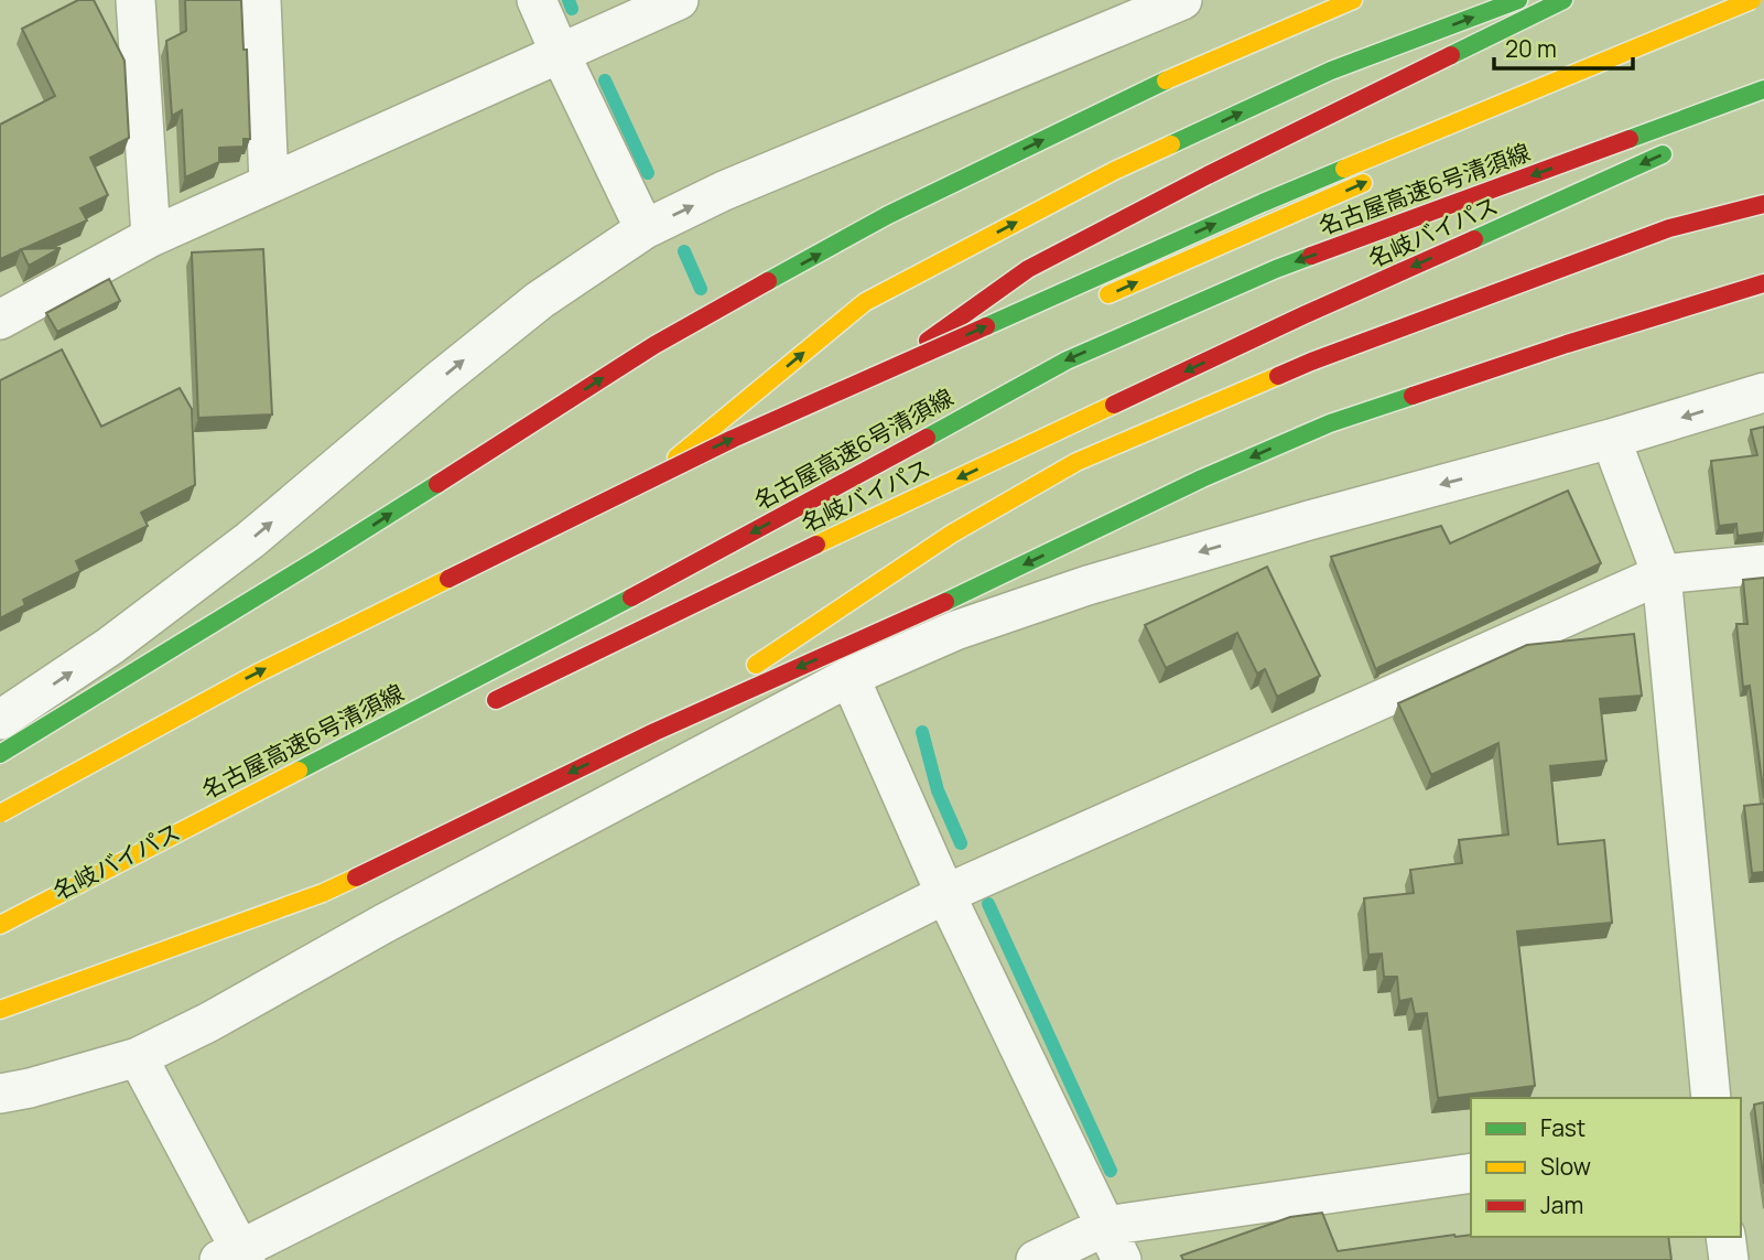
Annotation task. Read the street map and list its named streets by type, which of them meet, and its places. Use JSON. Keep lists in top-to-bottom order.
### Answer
{
  "streets": {
    "highway": ["名古屋高速6号清須線", "名岐バイパス"]
  },
  "legend": ["Fast", "Slow", "Jam"],
  "scale_bar": "20 m"
}
